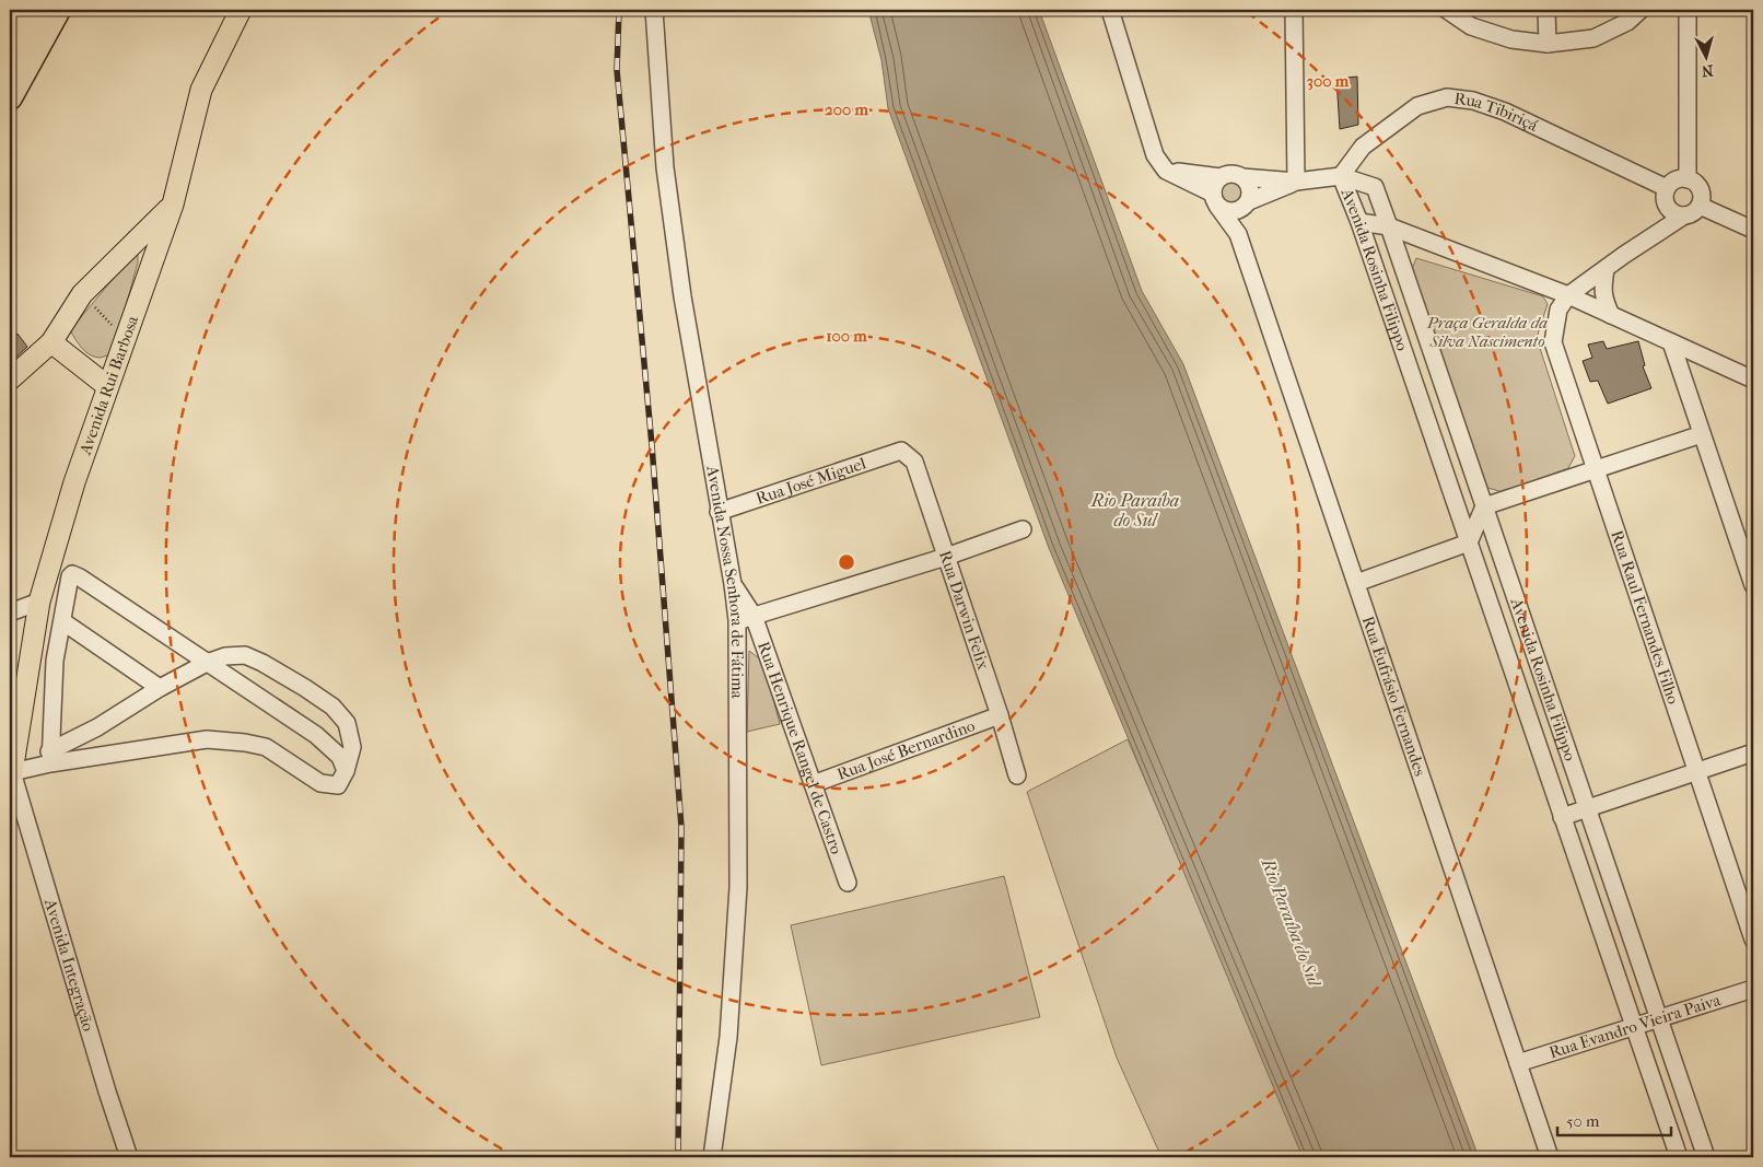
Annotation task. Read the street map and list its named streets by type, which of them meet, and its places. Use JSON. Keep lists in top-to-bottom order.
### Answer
{
  "streets": {
    "main road": ["Avenida Rui Barbosa"],
    "street": [
      "Rua Tibiriçá",
      "Avenida Rosinha Filippo",
      "Rua José Miguel",
      "Avenida Nossa Senhora de Fátima",
      "Rua Darwin Felix",
      "Rua Raul Fernandes Filho",
      "Rua Eufrásio Fernandes",
      "Rua Henrique Rangel de Castro",
      "Rua José Bernardino",
      "Avenida Integração",
      "Rua Evandro Vieira Paiva"
    ]
  },
  "crossings": [
    ["Rua Tibiriçá", "Avenida Rosinha Filippo"],
    ["Avenida Rosinha Filippo", "Rua Evandro Vieira Paiva"],
    ["Avenida Rui Barbosa", "Avenida Integração"],
    ["Rua José Miguel", "Avenida Nossa Senhora de Fátima"],
    ["Rua José Miguel", "Rua Darwin Felix"],
    ["Avenida Nossa Senhora de Fátima", "Rua Henrique Rangel de Castro"],
    ["Rua Darwin Felix", "Rua José Bernardino"],
    ["Rua Eufrásio Fernandes", "Rua Evandro Vieira Paiva"],
    ["Rua Henrique Rangel de Castro", "Rua José Bernardino"]
  ],
  "water": ["Rio Paraíba do Sul"],
  "parks": ["Praça Geralda da Silva Nascimento"],
  "scale_bar": "50 m",
  "north": "bottom",
  "rings": ["300 m", "200 m", "100 m"]
}
